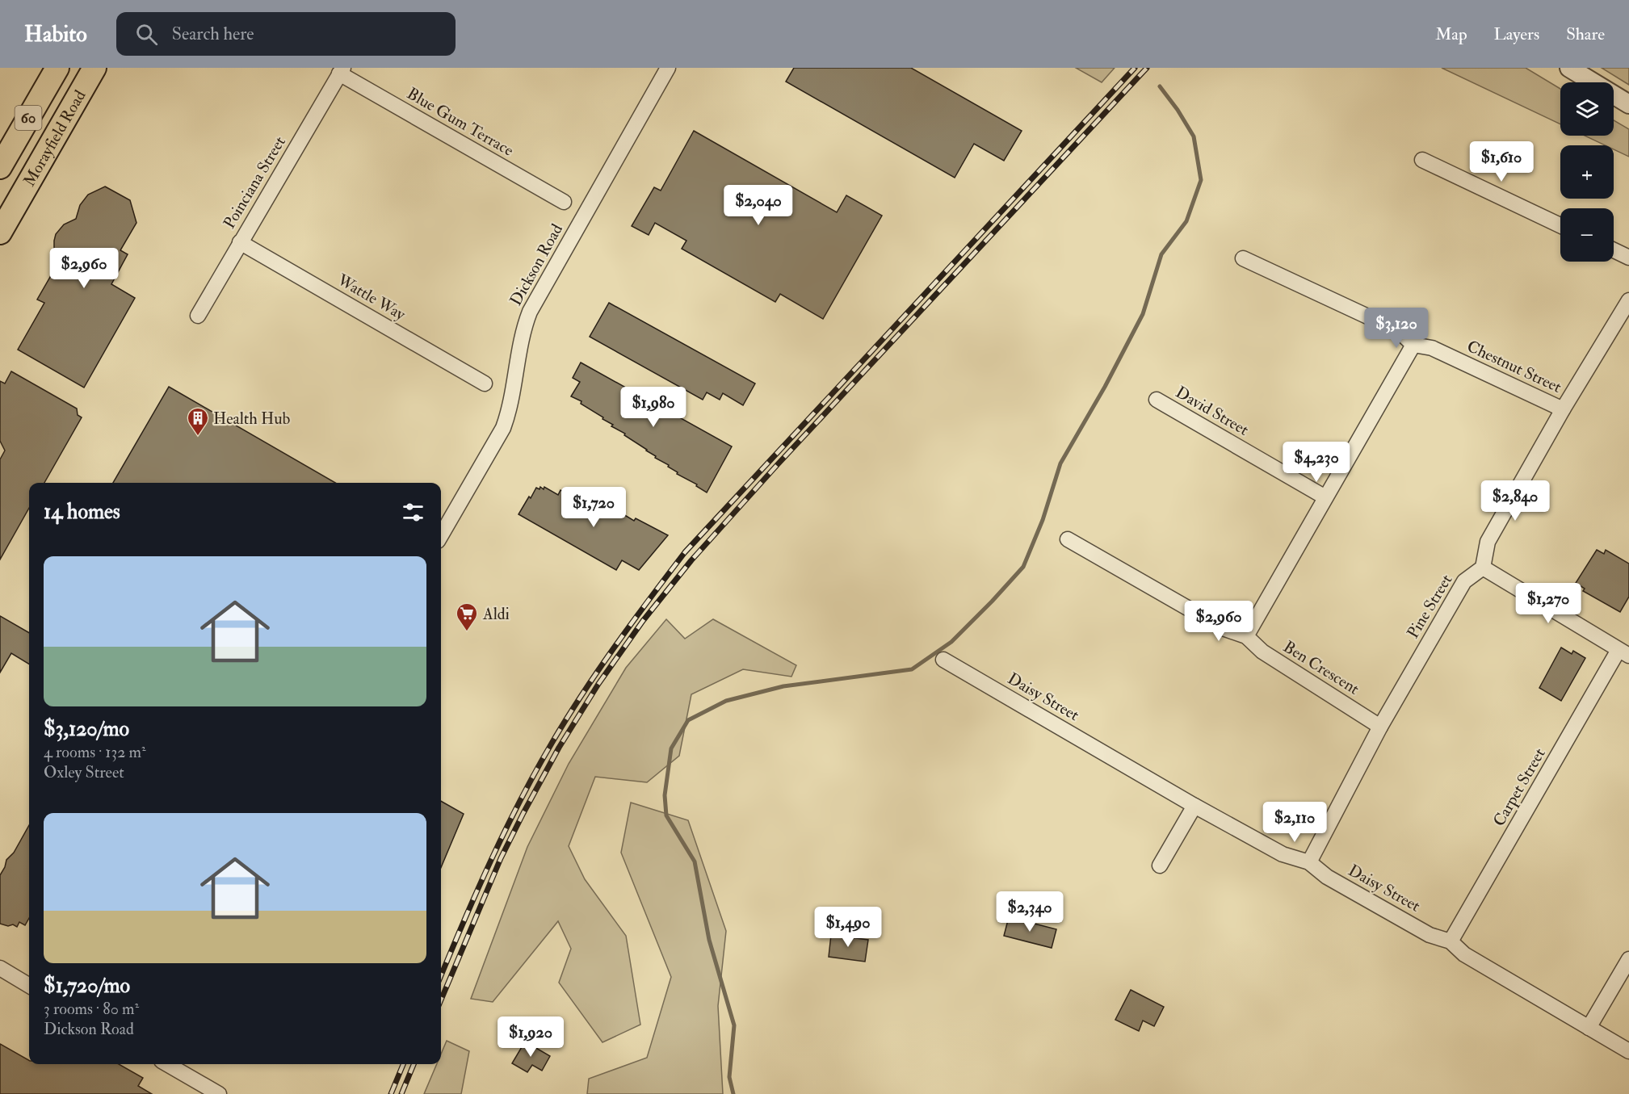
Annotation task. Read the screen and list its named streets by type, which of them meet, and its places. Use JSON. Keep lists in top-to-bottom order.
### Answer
{
  "streets": {
    "main road": ["60", "Morayfield Road"],
    "street": [
      "Blue Gum Terrace",
      "Poinciana Street",
      "Dickson Road",
      "Wattle Way",
      "Chestnut Street",
      "David Street",
      "Pine Street",
      "Ben Crescent",
      "Daisy Street",
      "Carpet Street"
    ]
  },
  "crossings": [
    ["Blue Gum Terrace", "Poinciana Street"],
    ["Poinciana Street", "Wattle Way"],
    ["Pine Street", "Ben Crescent"],
    ["Pine Street", "Daisy Street"],
    ["Daisy Street", "Carpet Street"]
  ],
  "places": {
    "building": ["Health Hub"],
    "supermarket": ["Aldi"]
  },
  "page": {
    "header": "Habito",
    "search": "Search here",
    "nav": ["Map", "Layers", "Share"],
    "map_buttons": ["+", "−"],
    "price": [
      "$1,610",
      "$2,040",
      "$2,960",
      "$3,120",
      "$1,980",
      "$4,230",
      "$2,840",
      "$1,720",
      "$1,270",
      "$2,960",
      "$2,110",
      "$2,340",
      "$1,490",
      "$1,920"
    ],
    "heading": "14 homes",
    "list": [
      {
        "name": "$3,120/mo",
        "note": "4 rooms · 132 m² · Oxley Street"
      },
      {
        "name": "$1,720/mo",
        "note": "3 rooms · 80 m² · Dickson Road"
      }
    ]
  }
}
